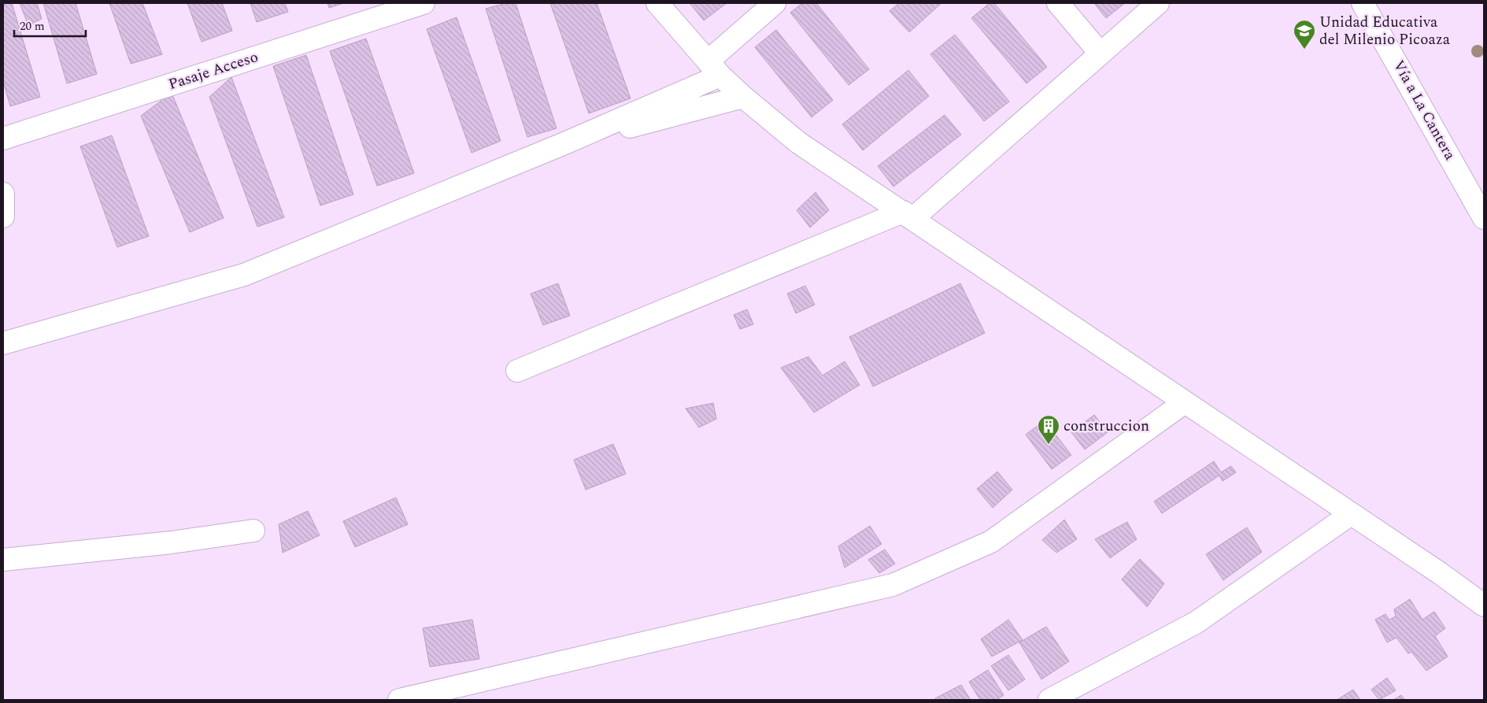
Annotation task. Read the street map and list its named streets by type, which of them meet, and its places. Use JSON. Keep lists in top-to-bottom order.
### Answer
{
  "streets": {
    "street": ["Pasaje Acceso", "Vía a La Cantera"]
  },
  "places": {
    "school or university": ["Unidad Educativa del Milenio Picoaza"],
    "building": ["construccion"]
  },
  "scale_bar": "20 m"
}
